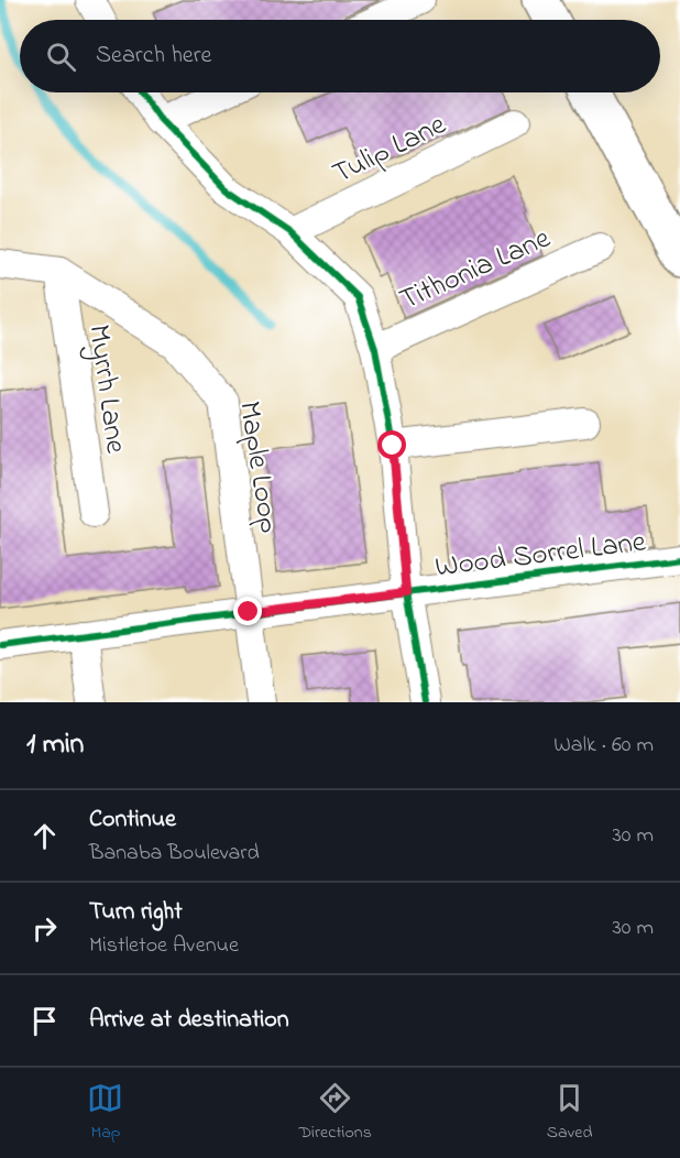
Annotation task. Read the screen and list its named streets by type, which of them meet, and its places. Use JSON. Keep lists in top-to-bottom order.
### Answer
{
  "streets": {
    "street": [
      "Tulip Lane",
      "Tithonia Lane",
      "Myrrh Lane",
      "Maple Loop",
      "Wood Sorrel Lane"
    ]
  },
  "crossings": [
    ["Myrrh Lane", "Maple Loop"],
    ["Maple Loop", "Wood Sorrel Lane"]
  ],
  "page": {
    "search": "Search here",
    "heading": ["1 min", "Walk · 60 m"],
    "list": [
      ["Continue", "Banaba Boulevard", "30 m"],
      ["Turn right", "Mistletoe Avenue", "30 m"],
      "Arrive at destination"
    ],
    "nav": ["Map", "Directions", "Saved"]
  }
}
